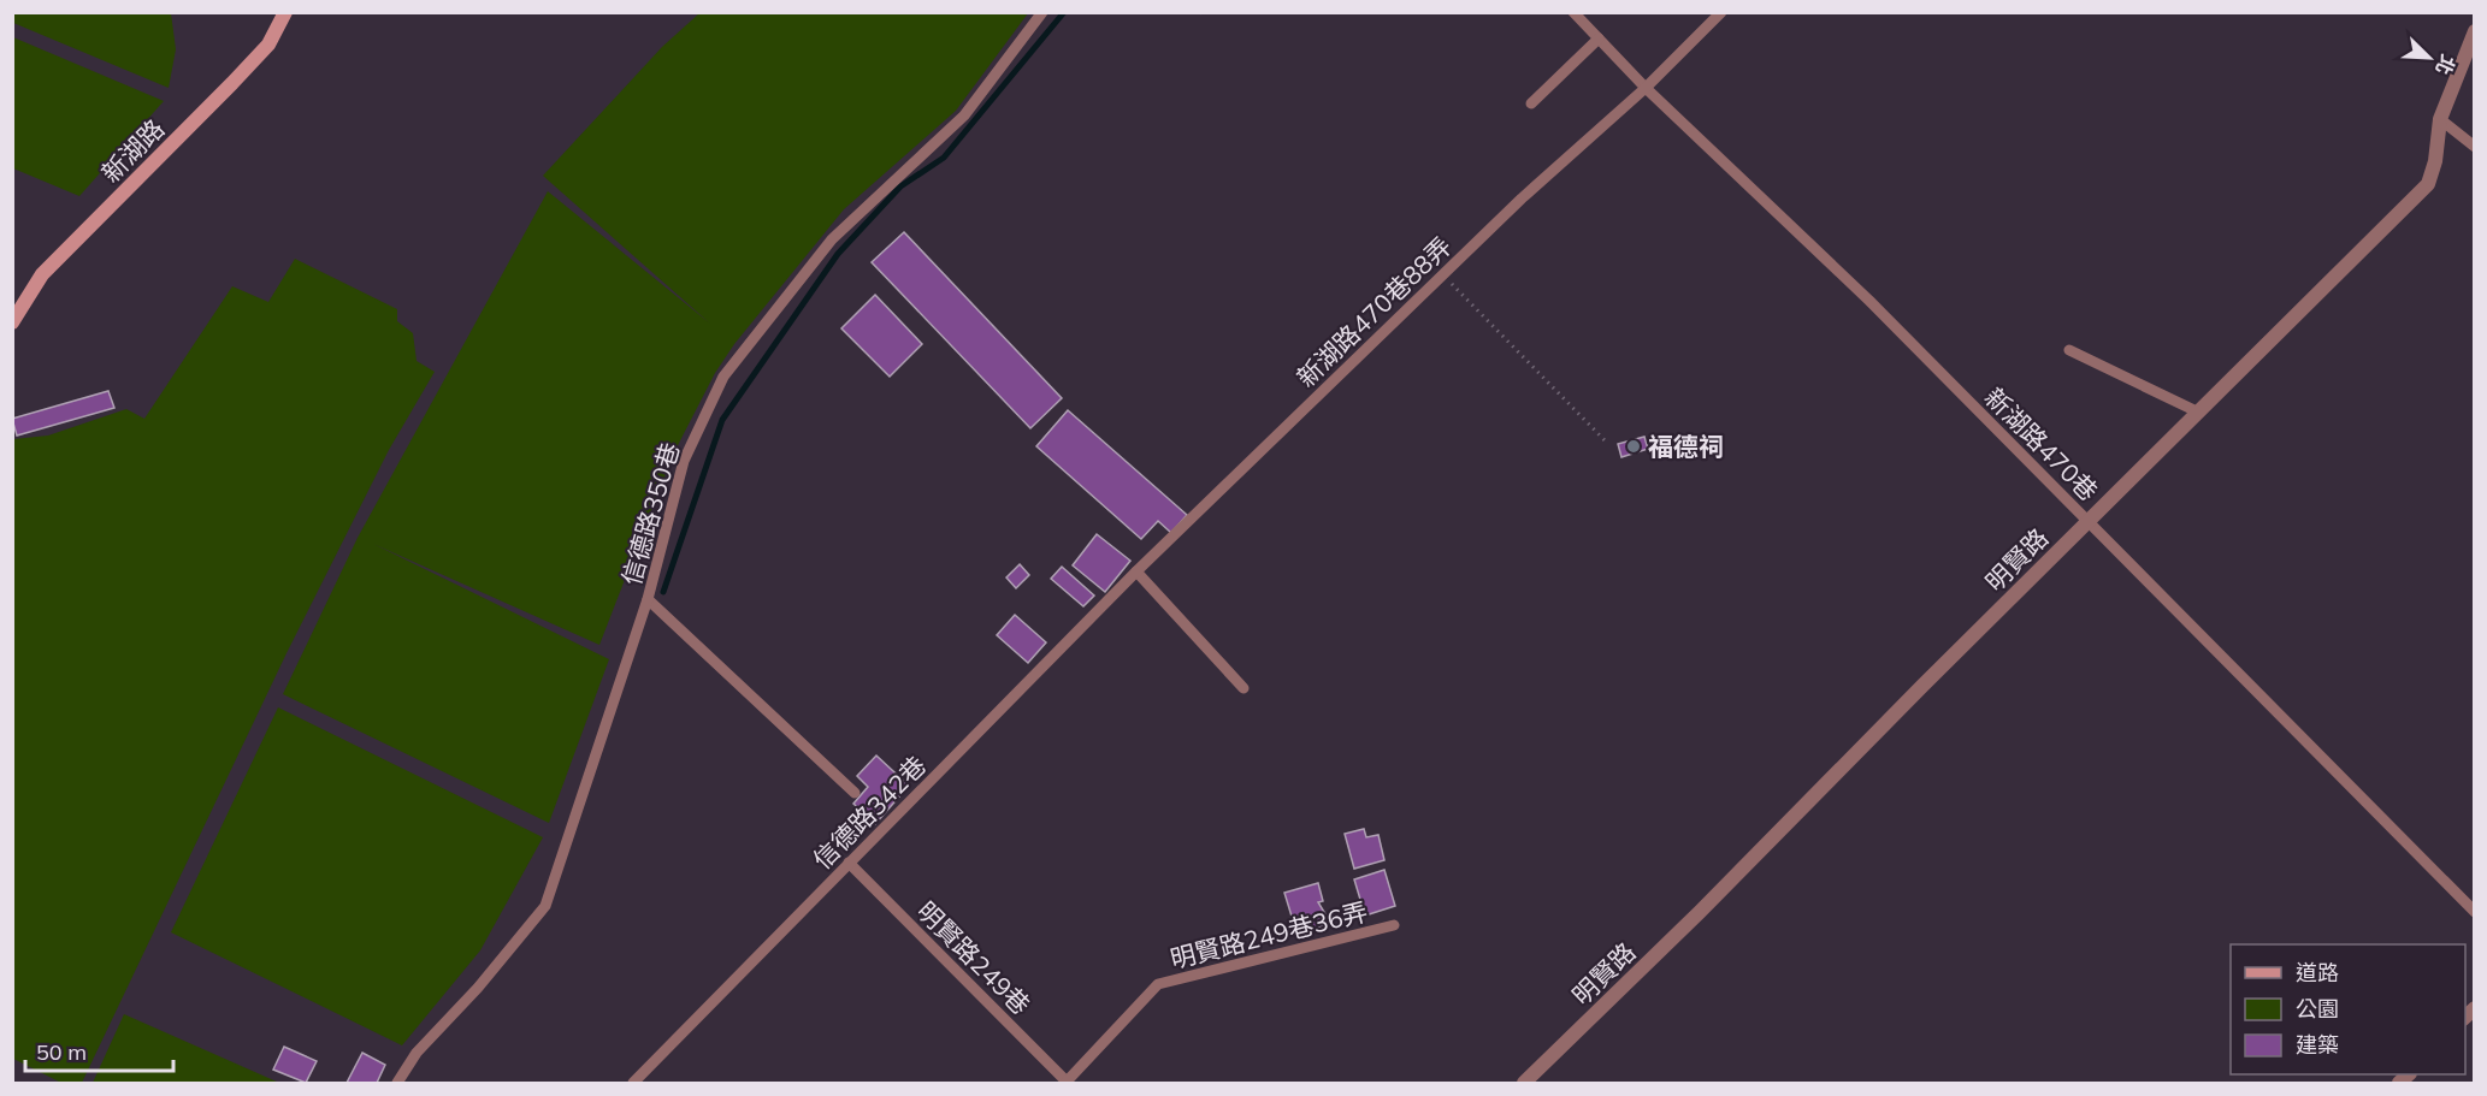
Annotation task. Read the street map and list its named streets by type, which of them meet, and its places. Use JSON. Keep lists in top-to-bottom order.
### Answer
{
  "streets": {
    "street": ["新湖路", "明賢路"],
    "lane": [
      "新湖路470巷88弄",
      "新湖路470巷",
      "信德路350巷",
      "信德路342巷",
      "明賢路249巷36弄",
      "明賢路249巷"
    ]
  },
  "crossings": [
    ["新湖路470巷88弄", "新湖路470巷"],
    ["新湖路470巷88弄", "信德路342巷"],
    ["新湖路470巷", "明賢路"],
    ["信德路342巷", "明賢路249巷"],
    ["明賢路249巷36弄", "明賢路249巷"]
  ],
  "places": ["福德祠"],
  "legend": ["道路", "公園", "建築"],
  "scale_bar": "50 m",
  "north": "bottom right"
}
